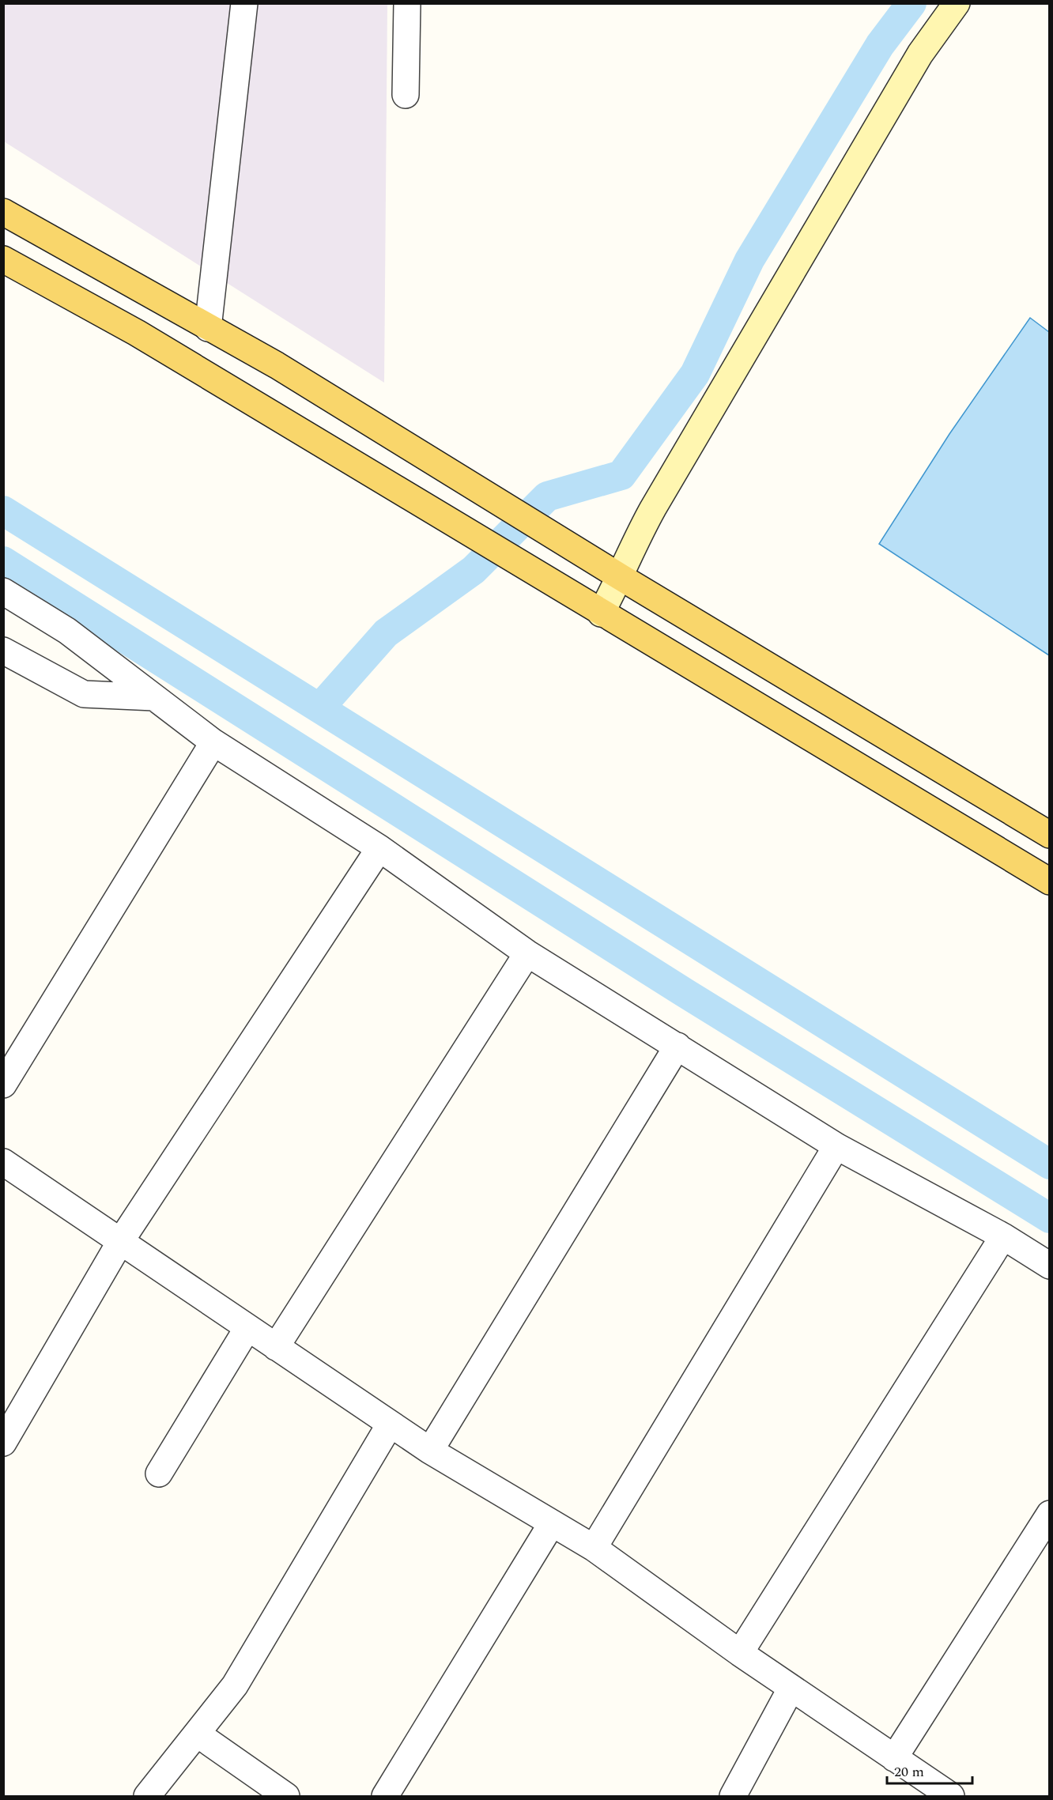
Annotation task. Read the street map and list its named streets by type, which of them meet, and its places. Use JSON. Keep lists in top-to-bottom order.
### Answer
{
  "scale_bar": "20 m"
}
